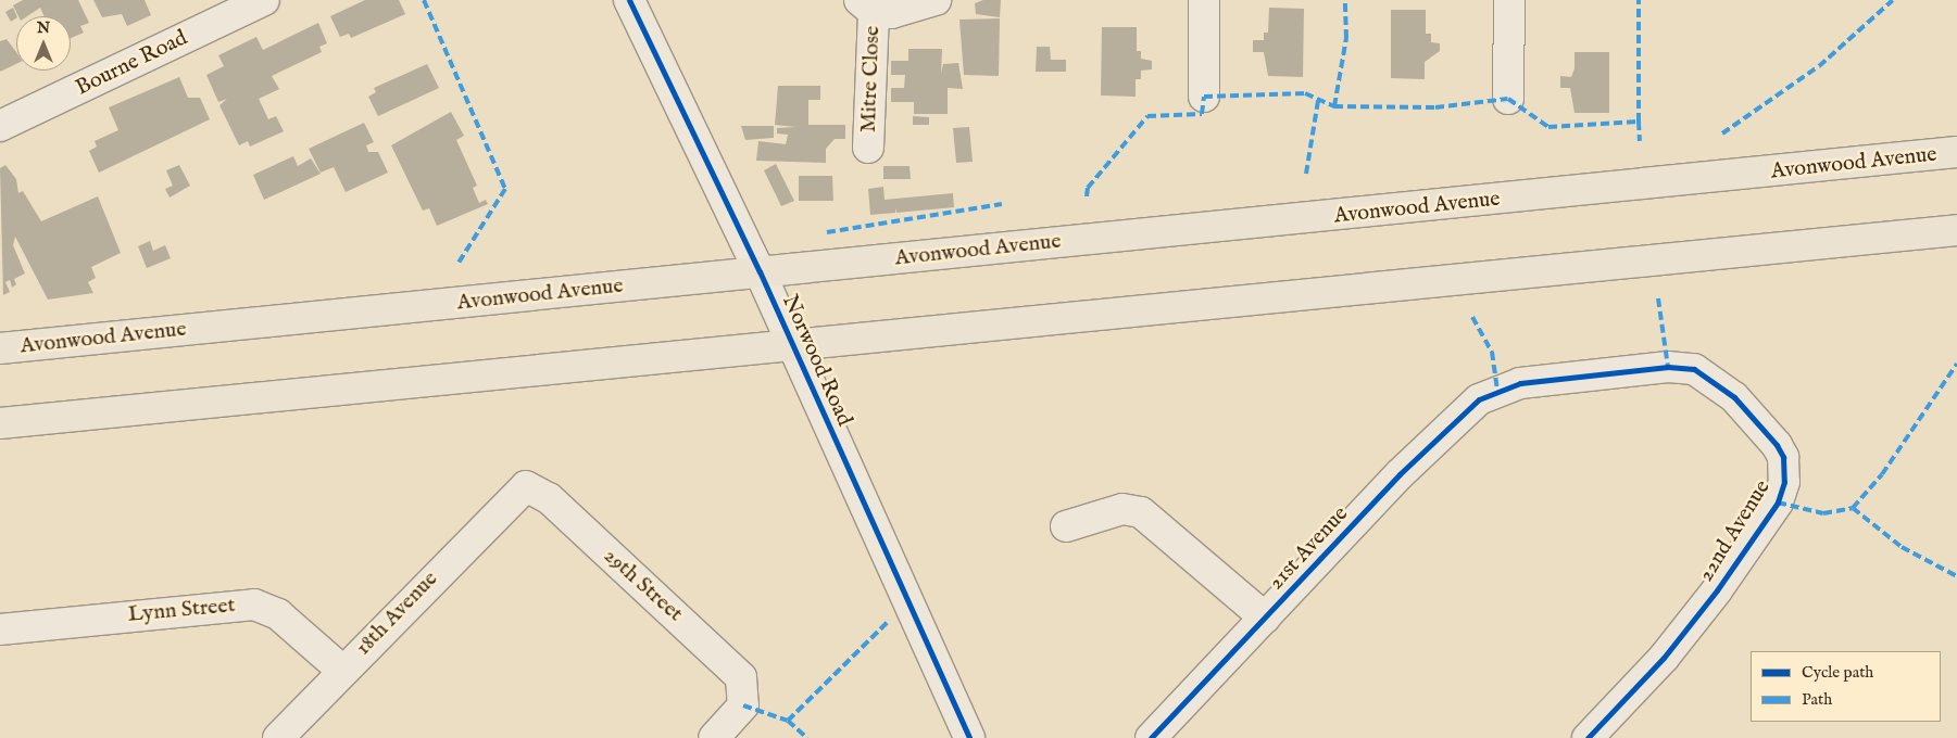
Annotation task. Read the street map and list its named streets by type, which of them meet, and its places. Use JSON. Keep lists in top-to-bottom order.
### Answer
{
  "streets": {
    "main road": ["Avonwood Avenue"],
    "street": [
      "Bourne Road",
      "Mitre Close",
      "Norwood Road",
      "22nd Avenue",
      "21st Avenue",
      "29th Street",
      "Lynn Street",
      "18th Avenue"
    ]
  },
  "crossings": [
    ["Avonwood Avenue", "Norwood Road"],
    ["22nd Avenue", "21st Avenue"],
    ["29th Street", "18th Avenue"],
    ["Lynn Street", "18th Avenue"]
  ],
  "legend": ["Cycle path", "Path"],
  "north": "top"
}
